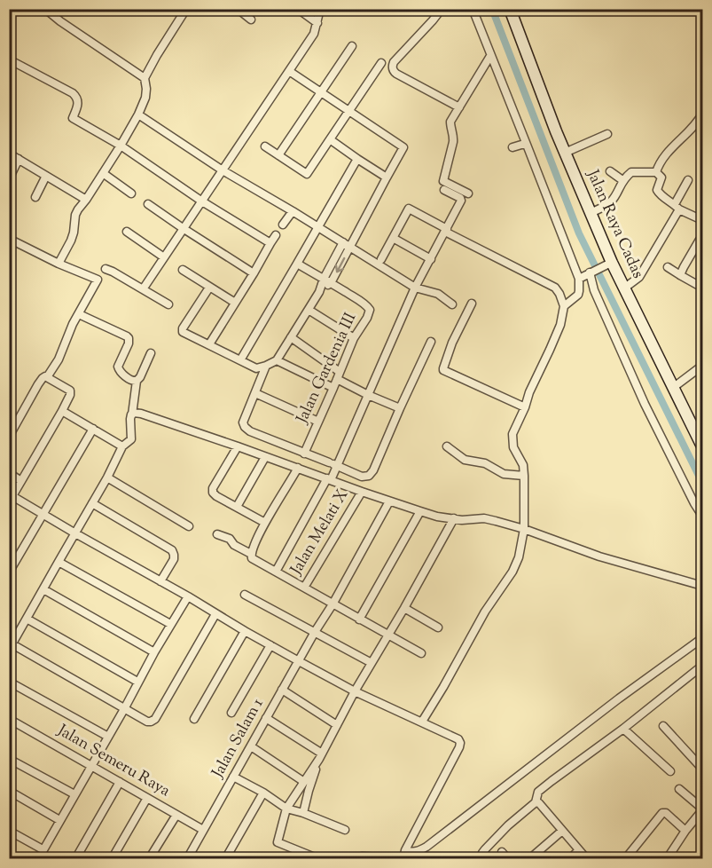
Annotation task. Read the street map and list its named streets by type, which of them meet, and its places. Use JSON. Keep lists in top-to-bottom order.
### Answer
{
  "streets": {
    "street": [
      "Jalan Raya Cadas",
      "Jalan Gardenia III",
      "Jalan Melati X",
      "Jalan Salam 1",
      "Jalan Semeru Raya"
    ]
  },
  "crossings": [
    ["Jalan Salam 1", "Jalan Semeru Raya"]
  ]
}
